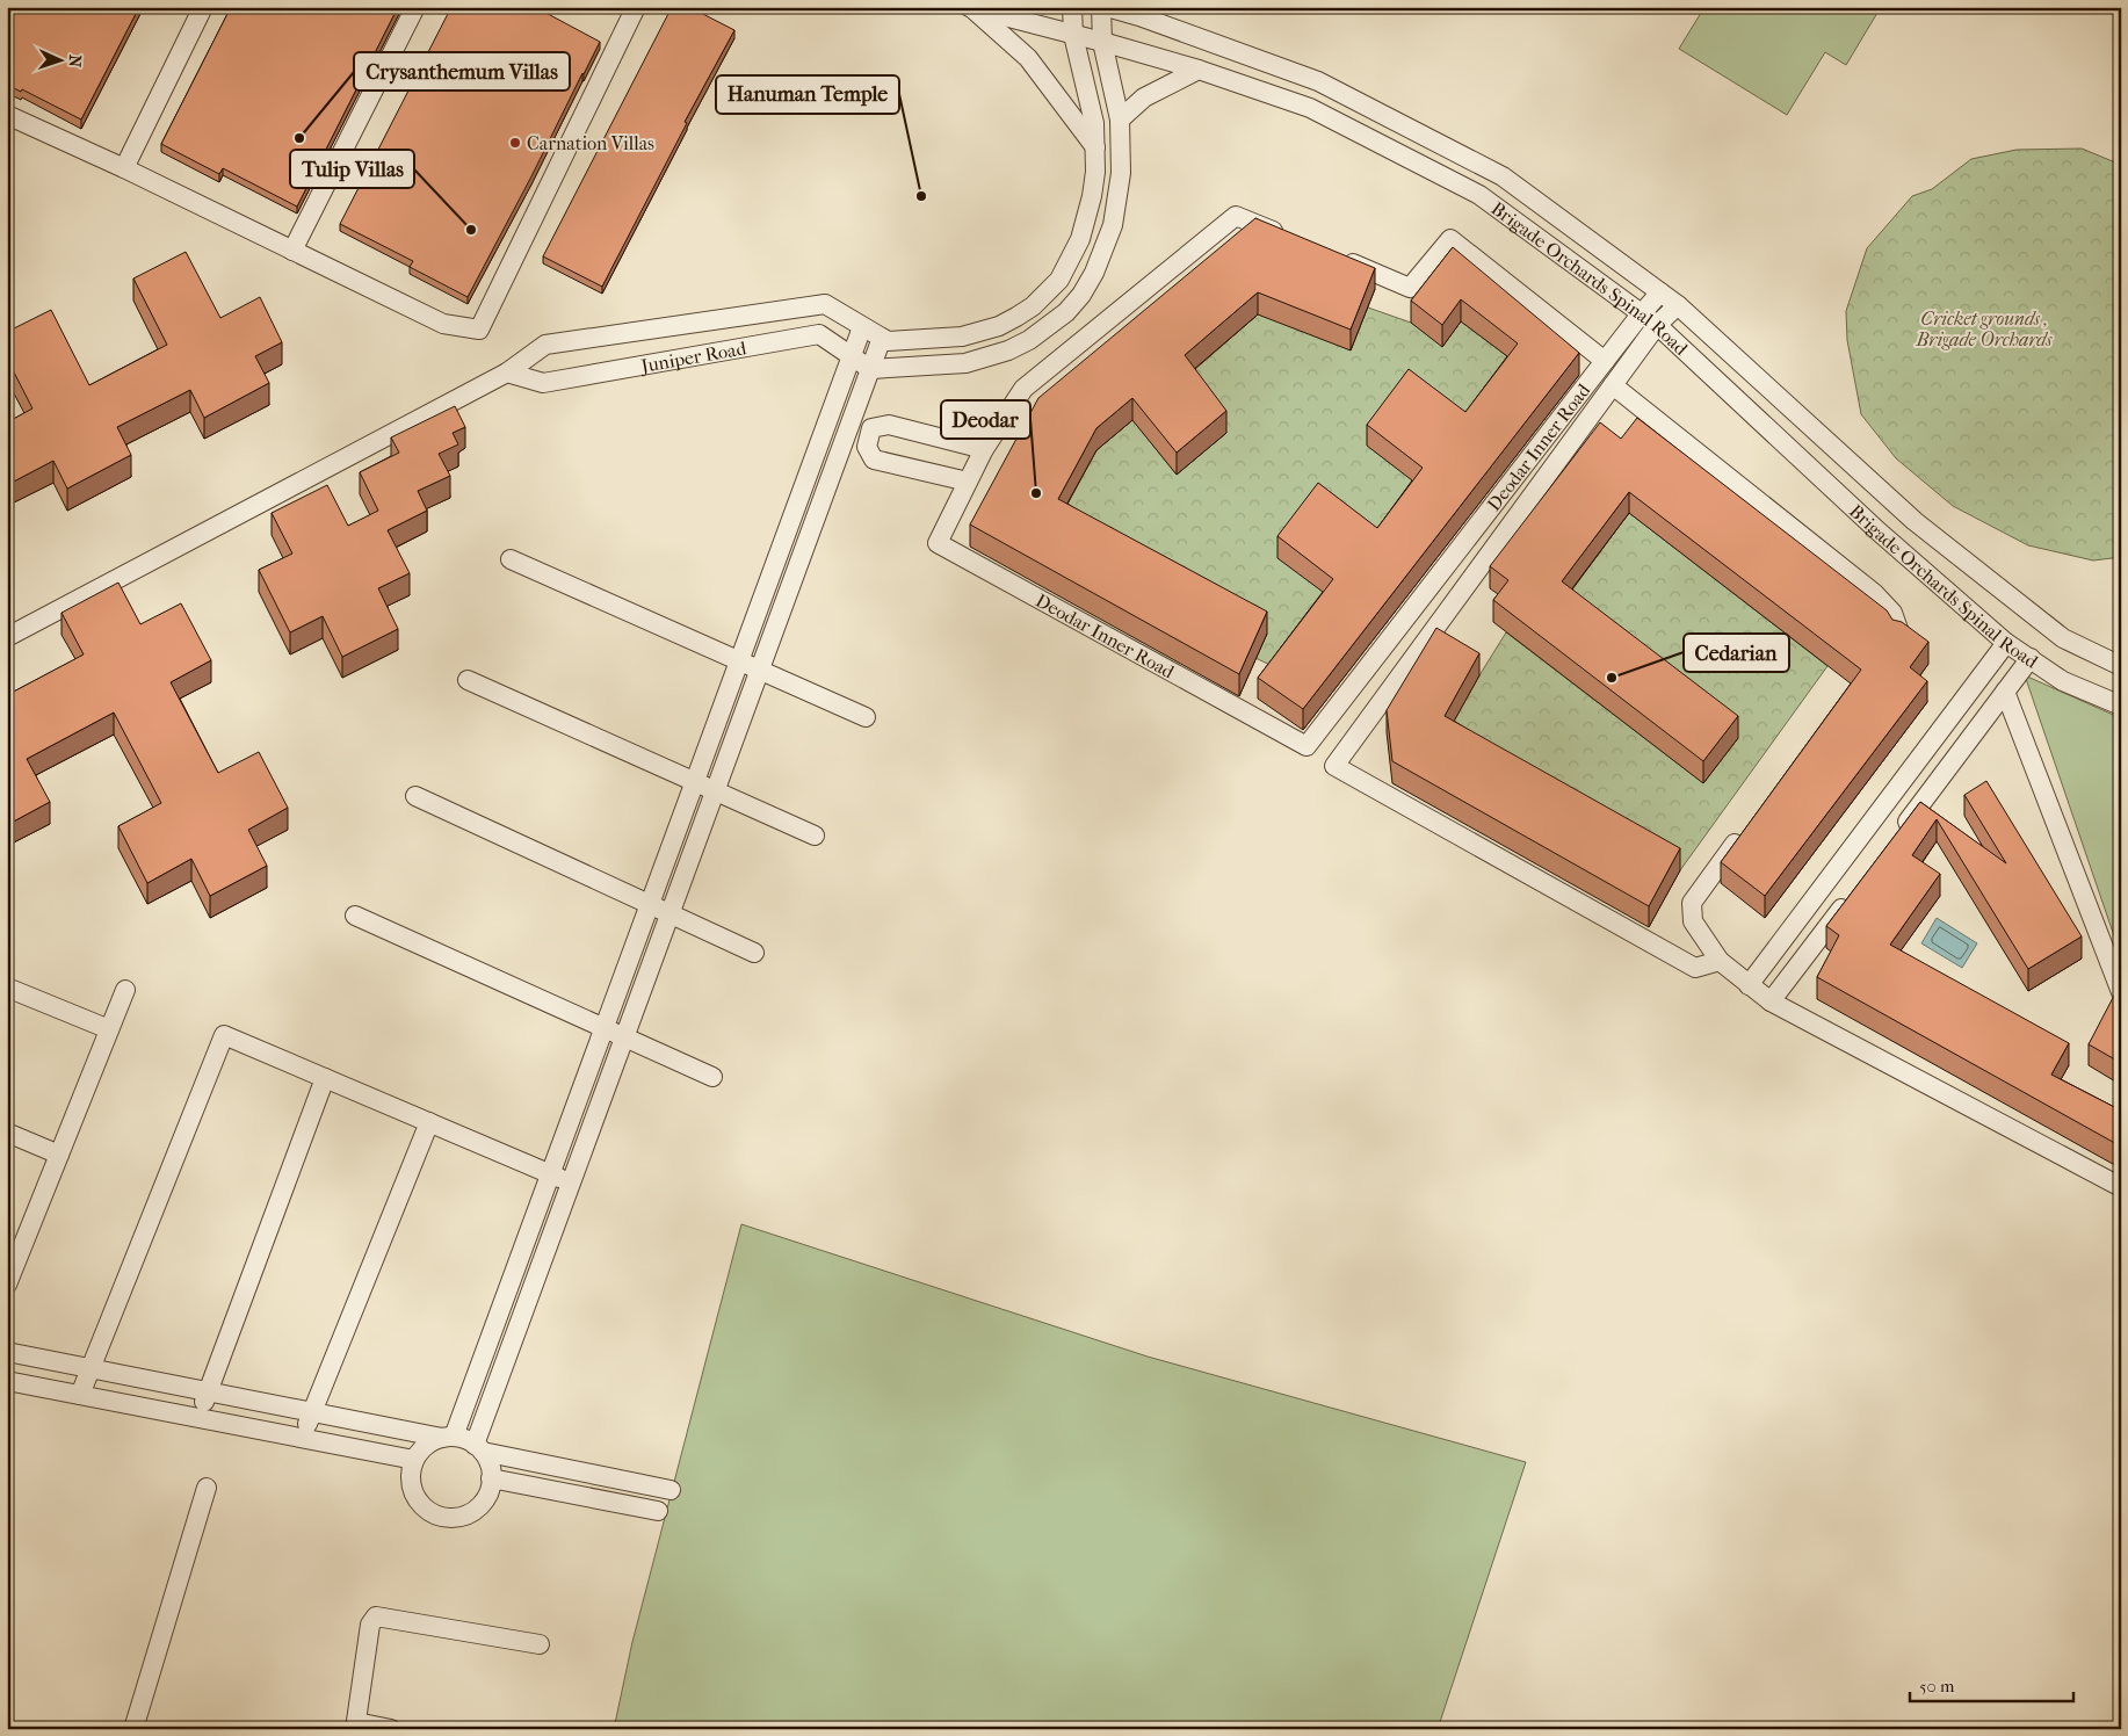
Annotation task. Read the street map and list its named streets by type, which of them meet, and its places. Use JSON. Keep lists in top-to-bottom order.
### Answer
{
  "streets": {
    "street": ["Brigade Orchards Spinal Road", "Juniper Road", "Deodar Inner Road"]
  },
  "parks": ["Cricket grounds , Brigade Orchards"],
  "places": [
    "Crysanthemum Villas",
    "Carnation Villas",
    "Hanuman Temple",
    "Tulip Villas",
    "Deodar",
    "Cedarian"
  ],
  "scale_bar": "50 m",
  "north": "right"
}
